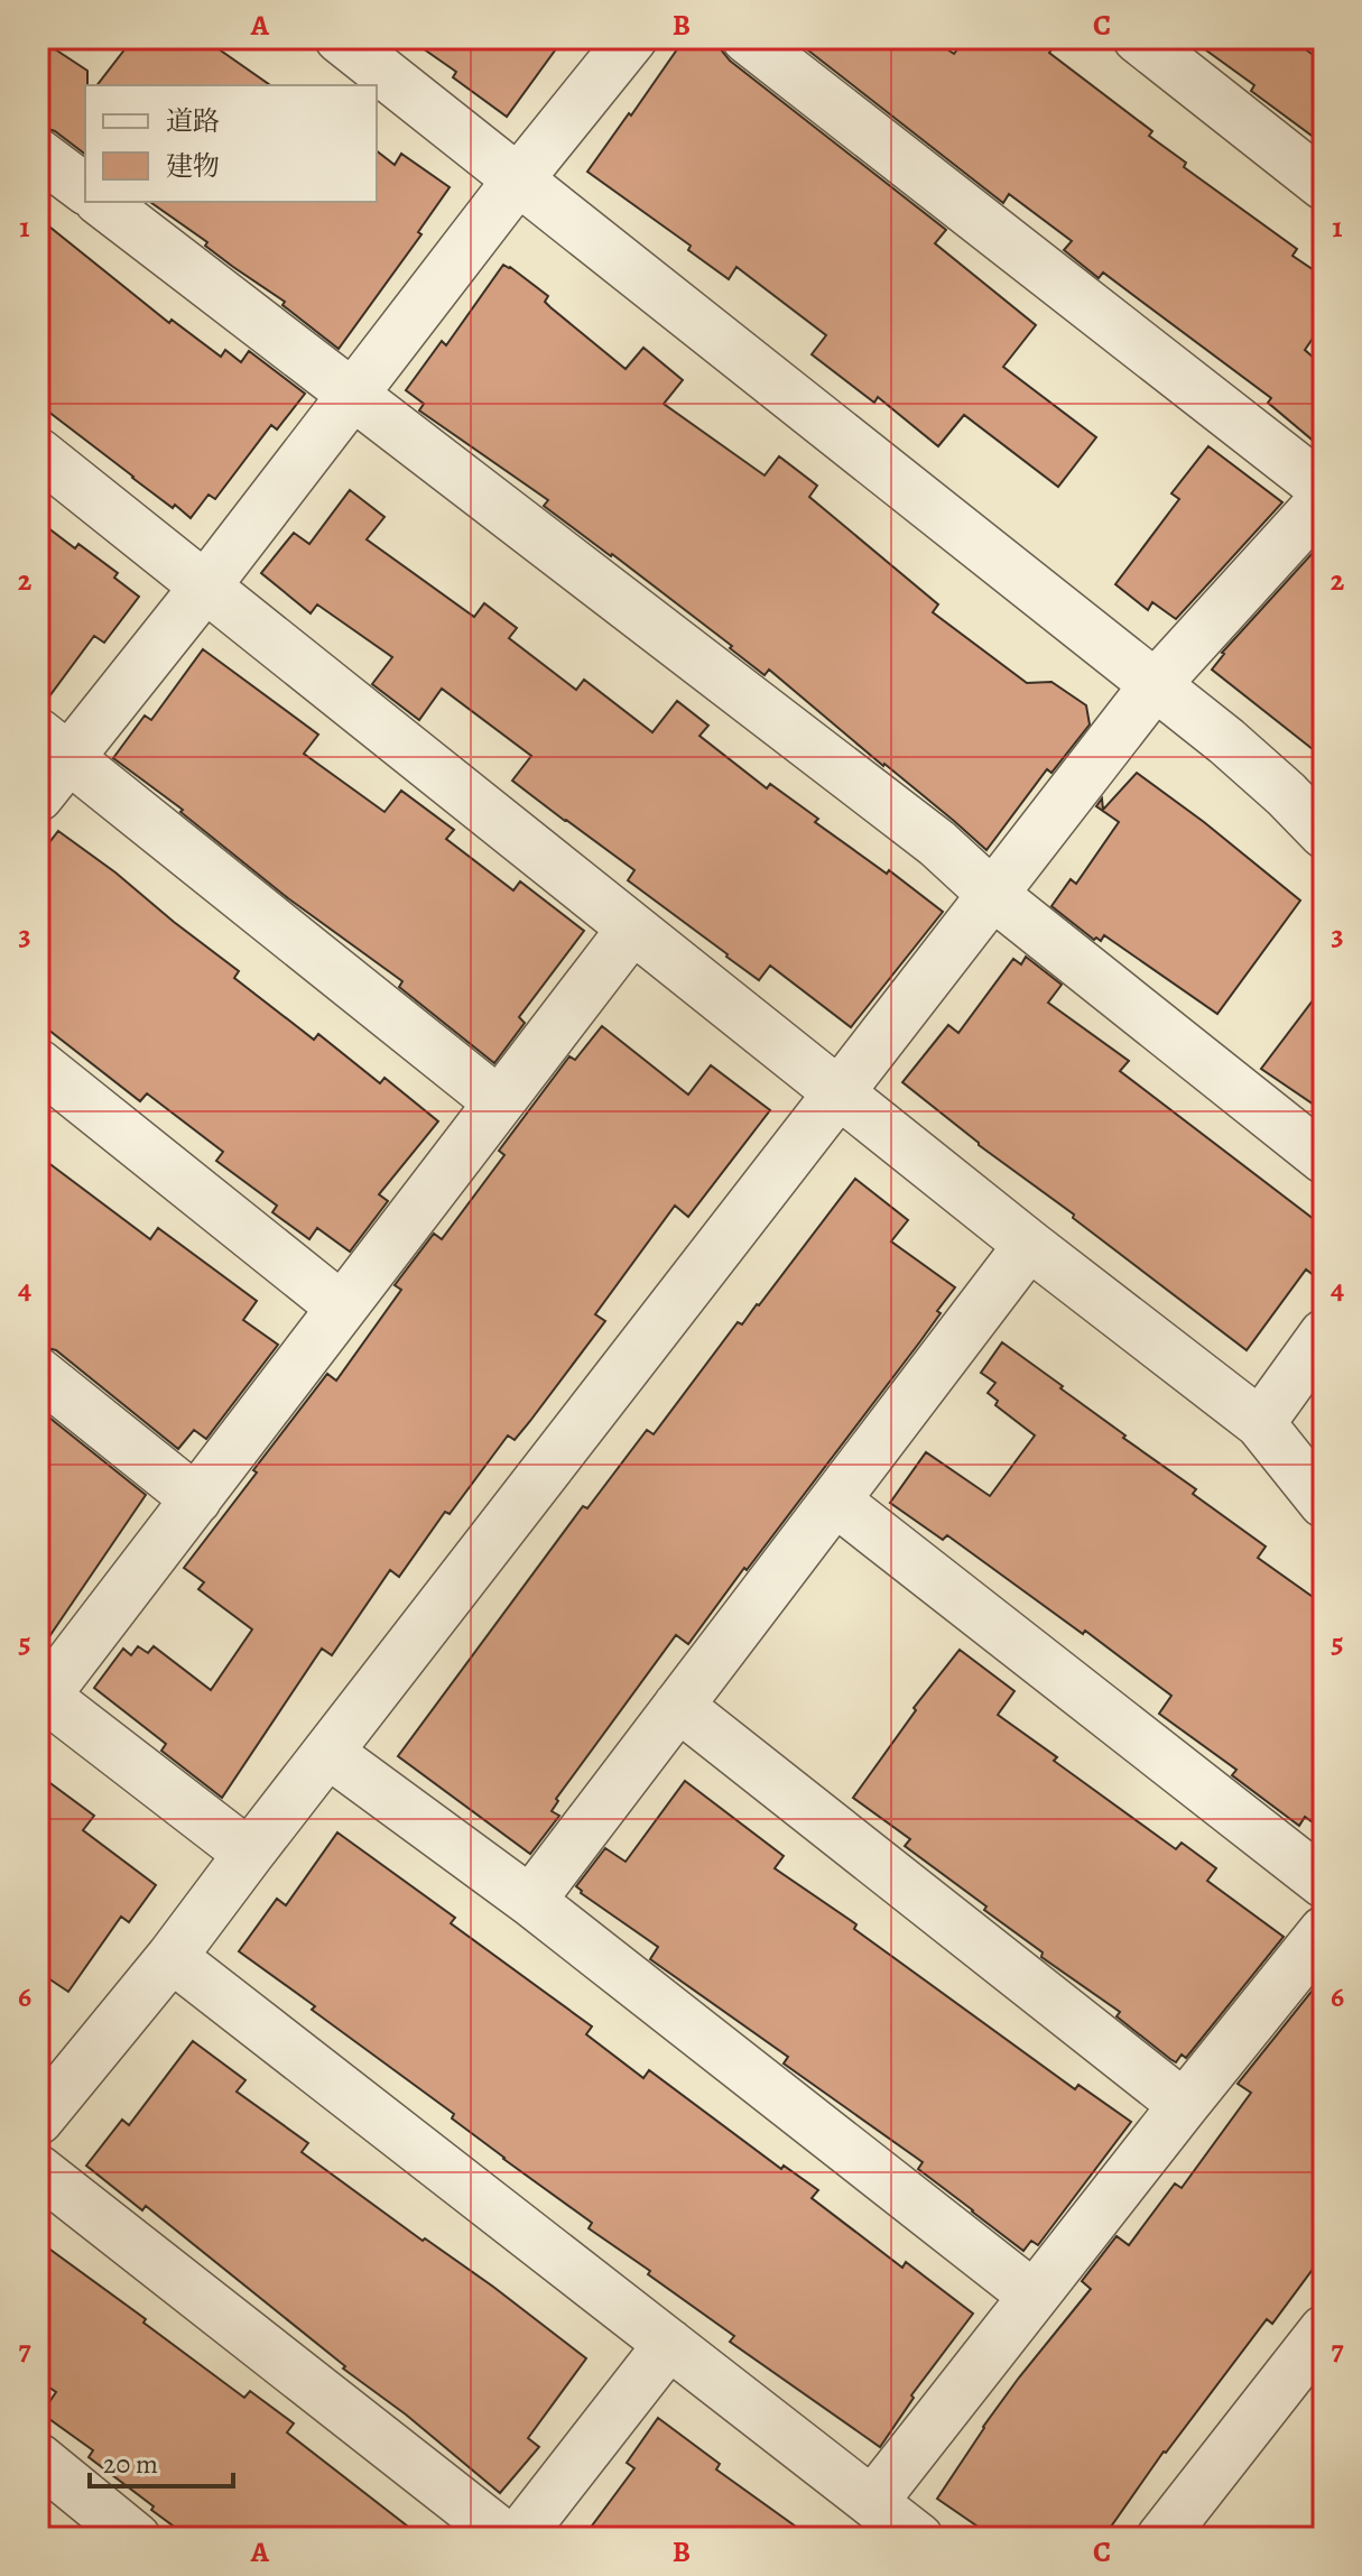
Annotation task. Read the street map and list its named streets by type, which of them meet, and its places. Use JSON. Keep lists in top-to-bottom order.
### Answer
{
  "legend": ["道路", "建物"],
  "scale_bar": "20 m",
  "grid": {
    "columns": ["A", "B", "C"],
    "rows": [
      "1",
      "2",
      "3",
      "4",
      "5",
      "6",
      "7"
    ]
  }
}
